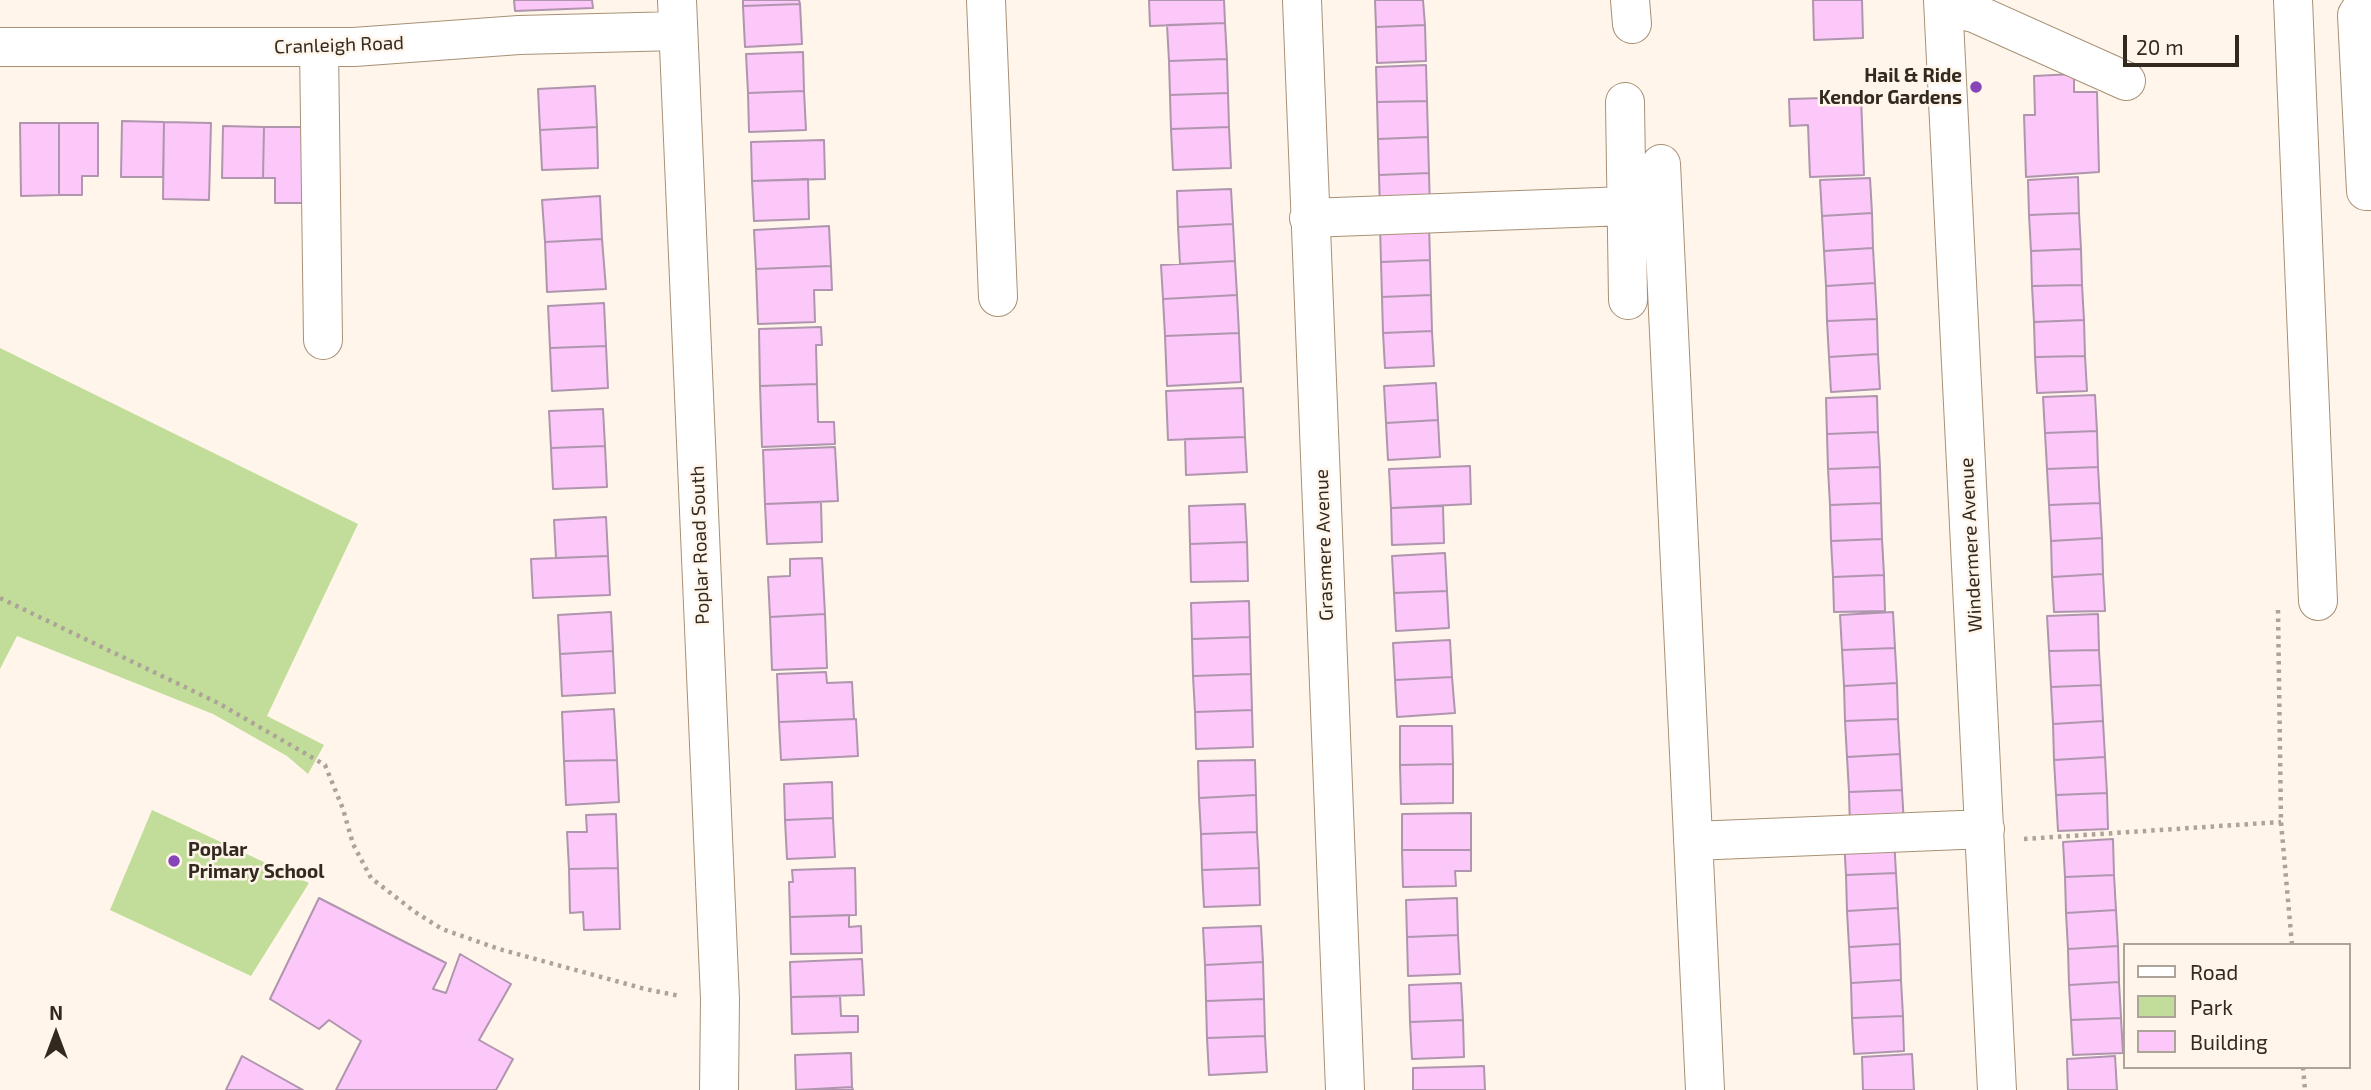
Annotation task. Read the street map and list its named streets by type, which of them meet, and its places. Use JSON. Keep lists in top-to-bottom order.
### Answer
{
  "streets": {
    "street": [
      "Cranleigh Road",
      "Poplar Road South",
      "Grasmere Avenue",
      "Windermere Avenue"
    ]
  },
  "crossings": [
    ["Cranleigh Road", "Poplar Road South"]
  ],
  "places": ["Hail & Ride Kendor Gardens", "Poplar Primary School"],
  "legend": ["Road", "Park", "Building"],
  "scale_bar": "20 m",
  "north": "top"
}
